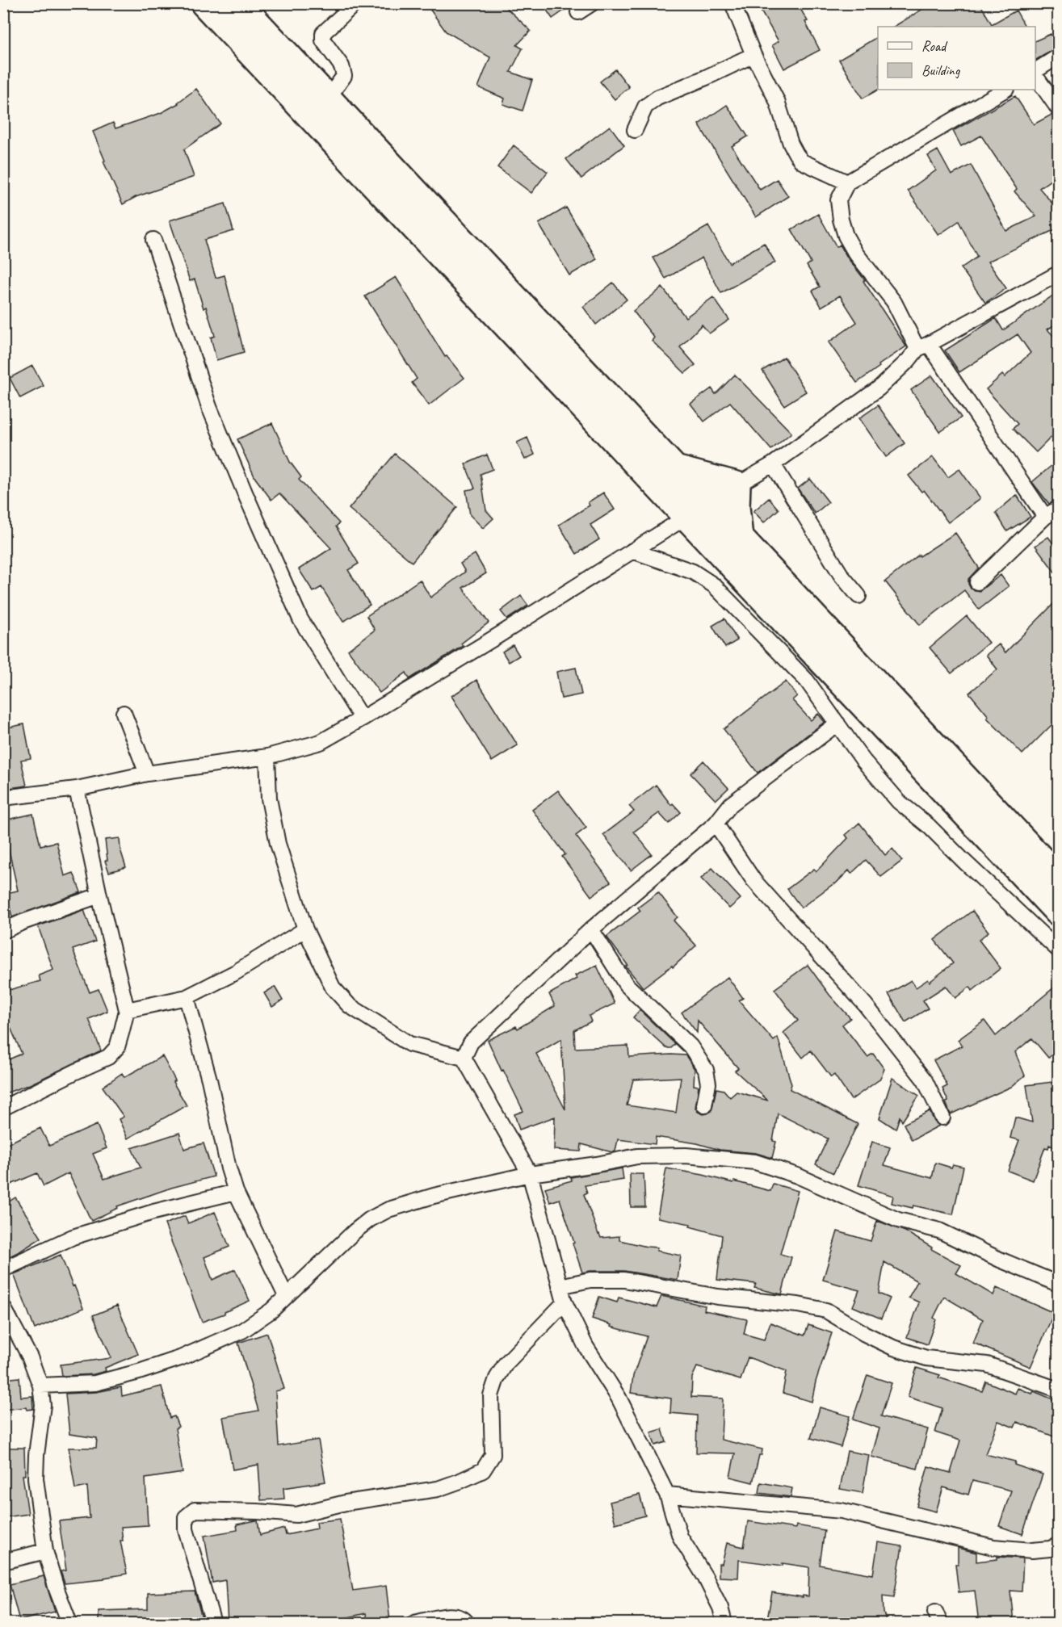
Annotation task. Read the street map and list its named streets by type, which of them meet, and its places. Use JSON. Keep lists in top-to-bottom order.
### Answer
{
  "legend": ["Road", "Building"]
}
